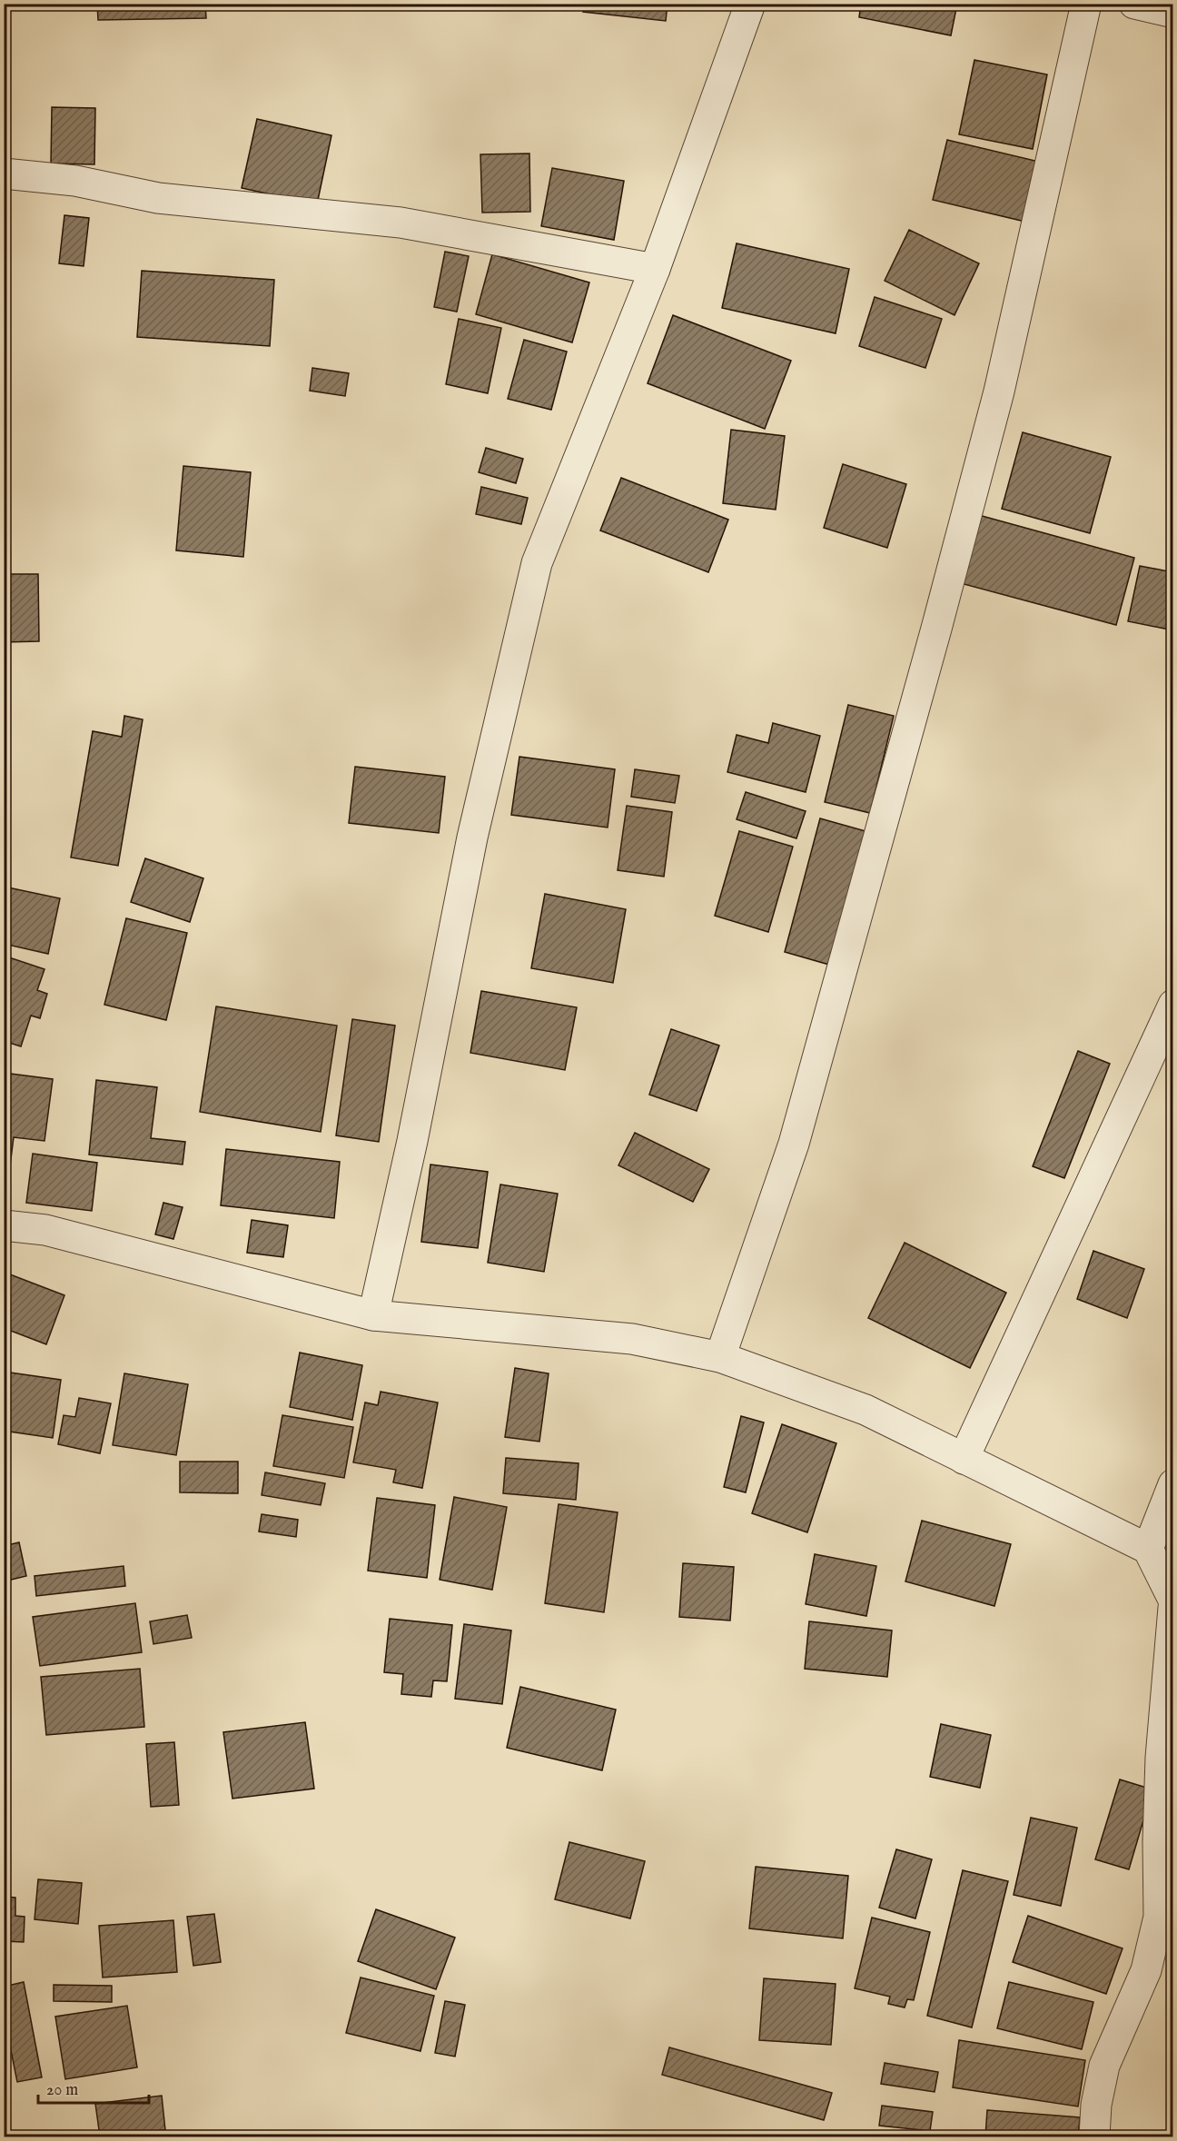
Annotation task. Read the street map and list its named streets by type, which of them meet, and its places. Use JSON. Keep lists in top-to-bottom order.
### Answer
{
  "scale_bar": "20 m"
}
